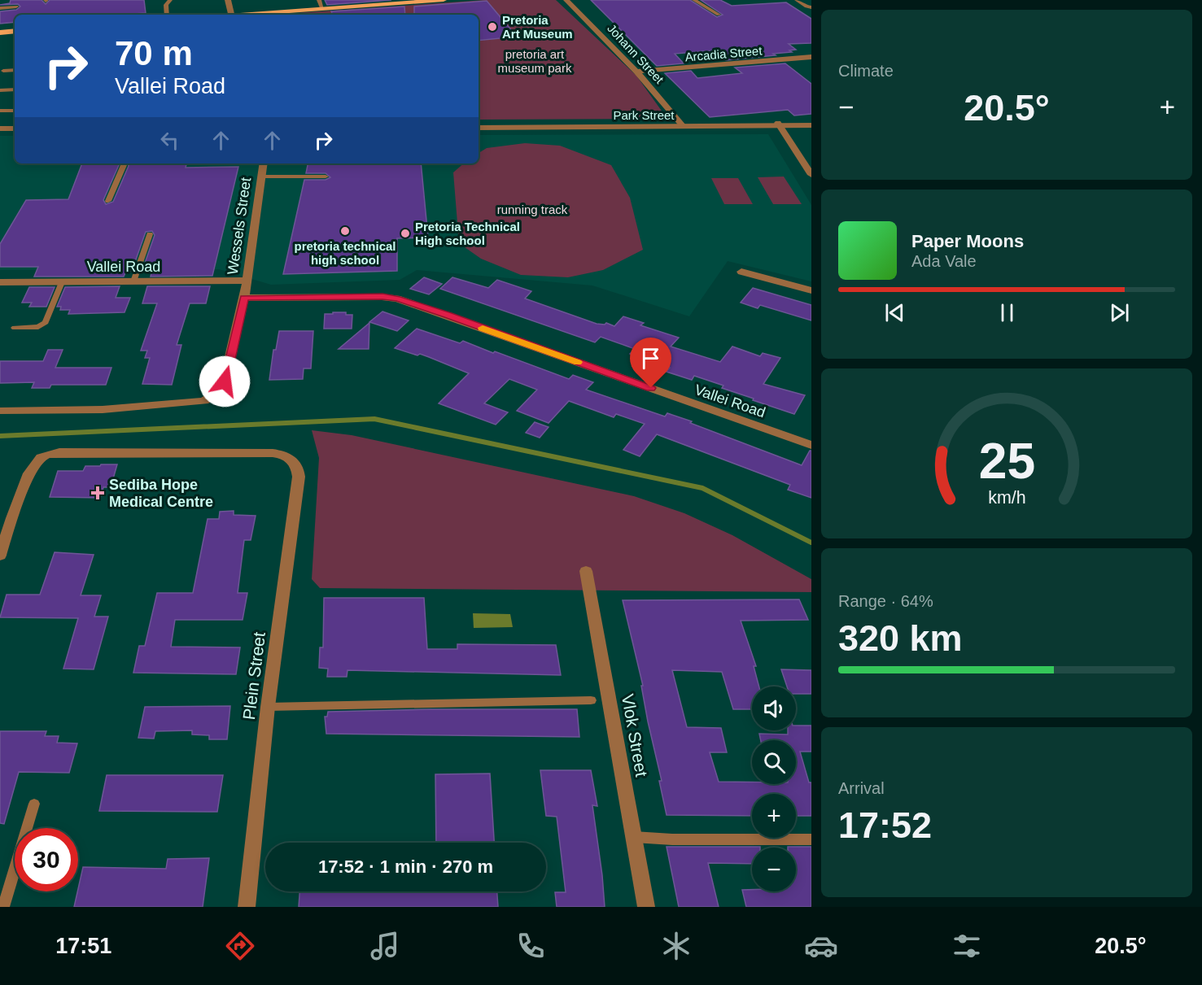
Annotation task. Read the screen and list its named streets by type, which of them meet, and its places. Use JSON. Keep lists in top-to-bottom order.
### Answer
{
  "streets": {
    "street": [
      "Johann Street",
      "Arcadia Street",
      "Park Street",
      "Wessels Street",
      "Vallei Road",
      "Plein Street",
      "Vlok Street"
    ]
  },
  "crossings": [
    ["Johann Street", "Arcadia Street"],
    ["Johann Street", "Park Street"],
    ["Wessels Street", "Vallei Road"]
  ],
  "parks": ["pretoria art museum park", "running track"],
  "places": {
    "other": ["Pretoria Art Museum", "pretoria technical high school", "Pretoria Technical High school"],
    "health": ["Sediba Hope Medical Centre"]
  },
  "page": {
    "tile": [
      "Climate",
      ["Range · 64%", "320 km"],
      ["Arrival", "17:52"]
    ],
    "turn": ["70 m", "Vallei Road"],
    "heat": ["−", "20.5°", "+"],
    "song": ["Paper Moons", "Ada Vale"],
    "map_buttons": ["+", "−"],
    "limit": "30",
    "trip": "17:52 · 1 min · 270 m",
    "tabs": ["17:51", "20.5°"],
    "gauge": ["25", "km/h"]
  }
}
